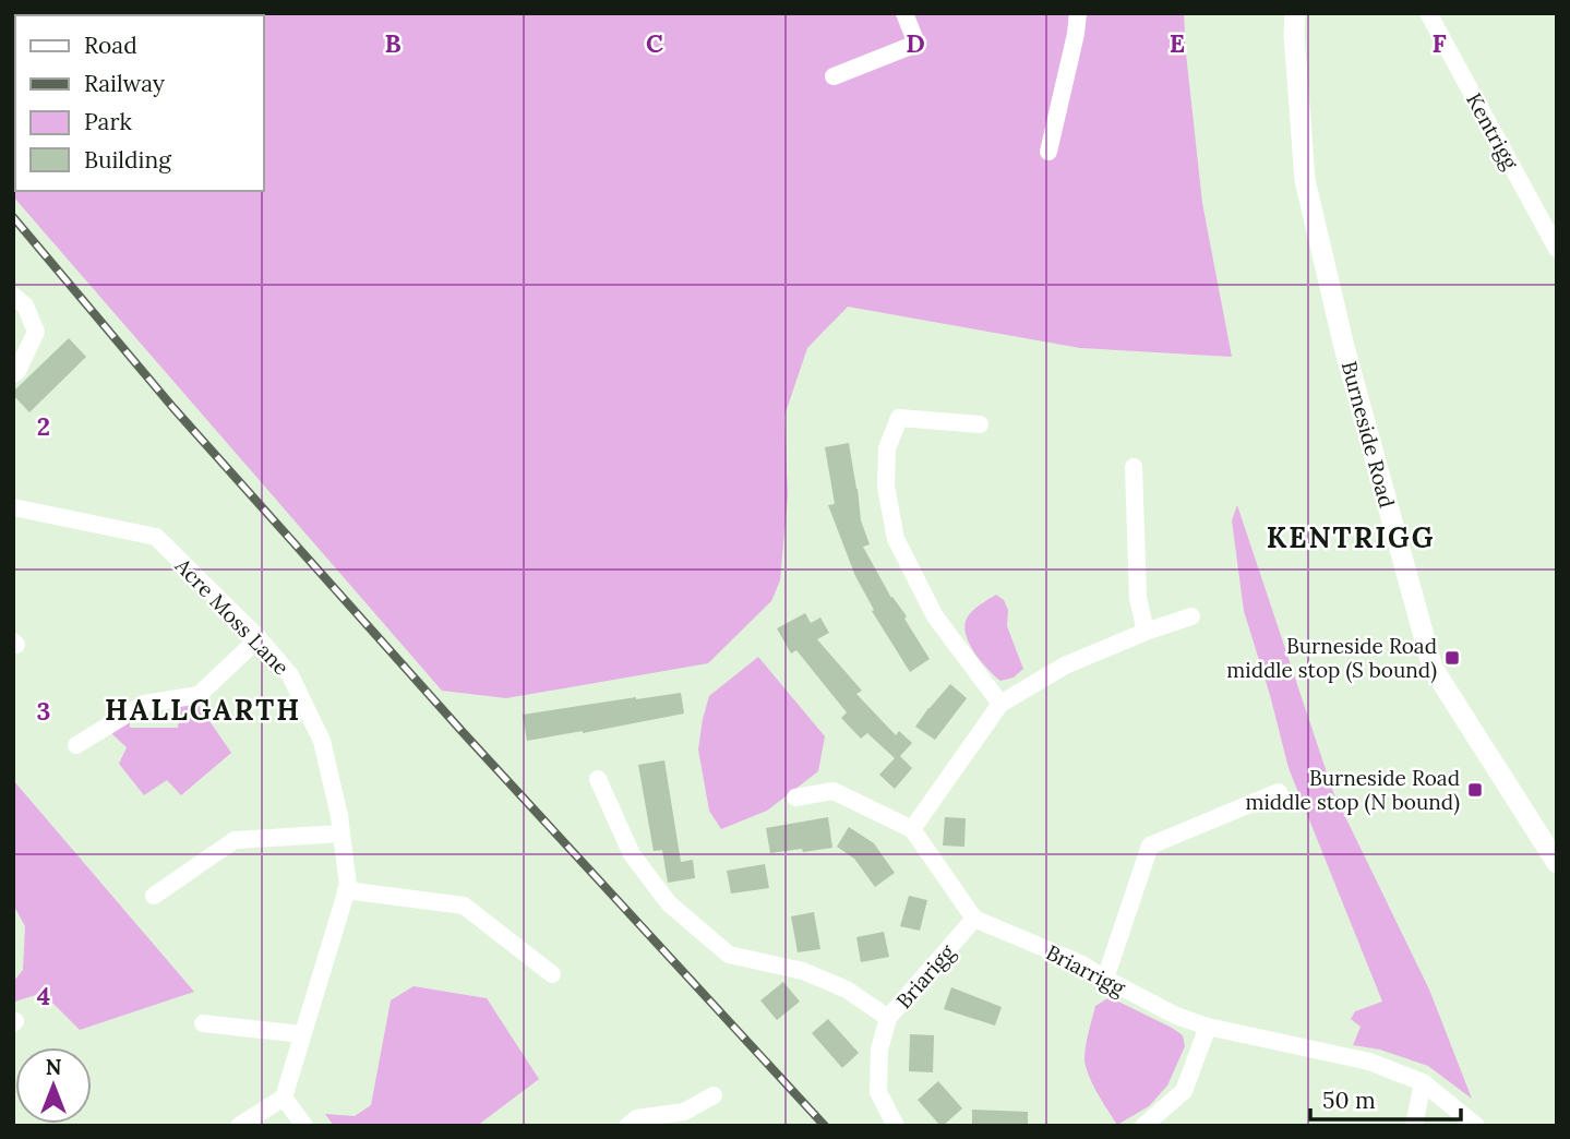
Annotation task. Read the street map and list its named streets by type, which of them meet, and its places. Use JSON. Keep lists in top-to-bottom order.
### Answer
{
  "streets": {
    "street": [
      "Kentrigg",
      "Burneside Road",
      "Acre Moss Lane",
      "Briarrigg",
      "Briarigg"
    ]
  },
  "crossings": [
    ["Briarrigg", "Briarigg"]
  ],
  "districts": ["KENTRIGG", "HALLGARTH"],
  "places": {
    "transit": ["Burneside Road middle stop (S bound)", "Burneside Road middle stop (N bound)"]
  },
  "legend": [
    "Road",
    "Railway",
    "Park",
    "Building"
  ],
  "scale_bar": "50 m",
  "north": "top",
  "grid": {
    "columns": [
      "B",
      "C",
      "D",
      "E",
      "F"
    ],
    "rows": ["2", "3", "4"]
  }
}
